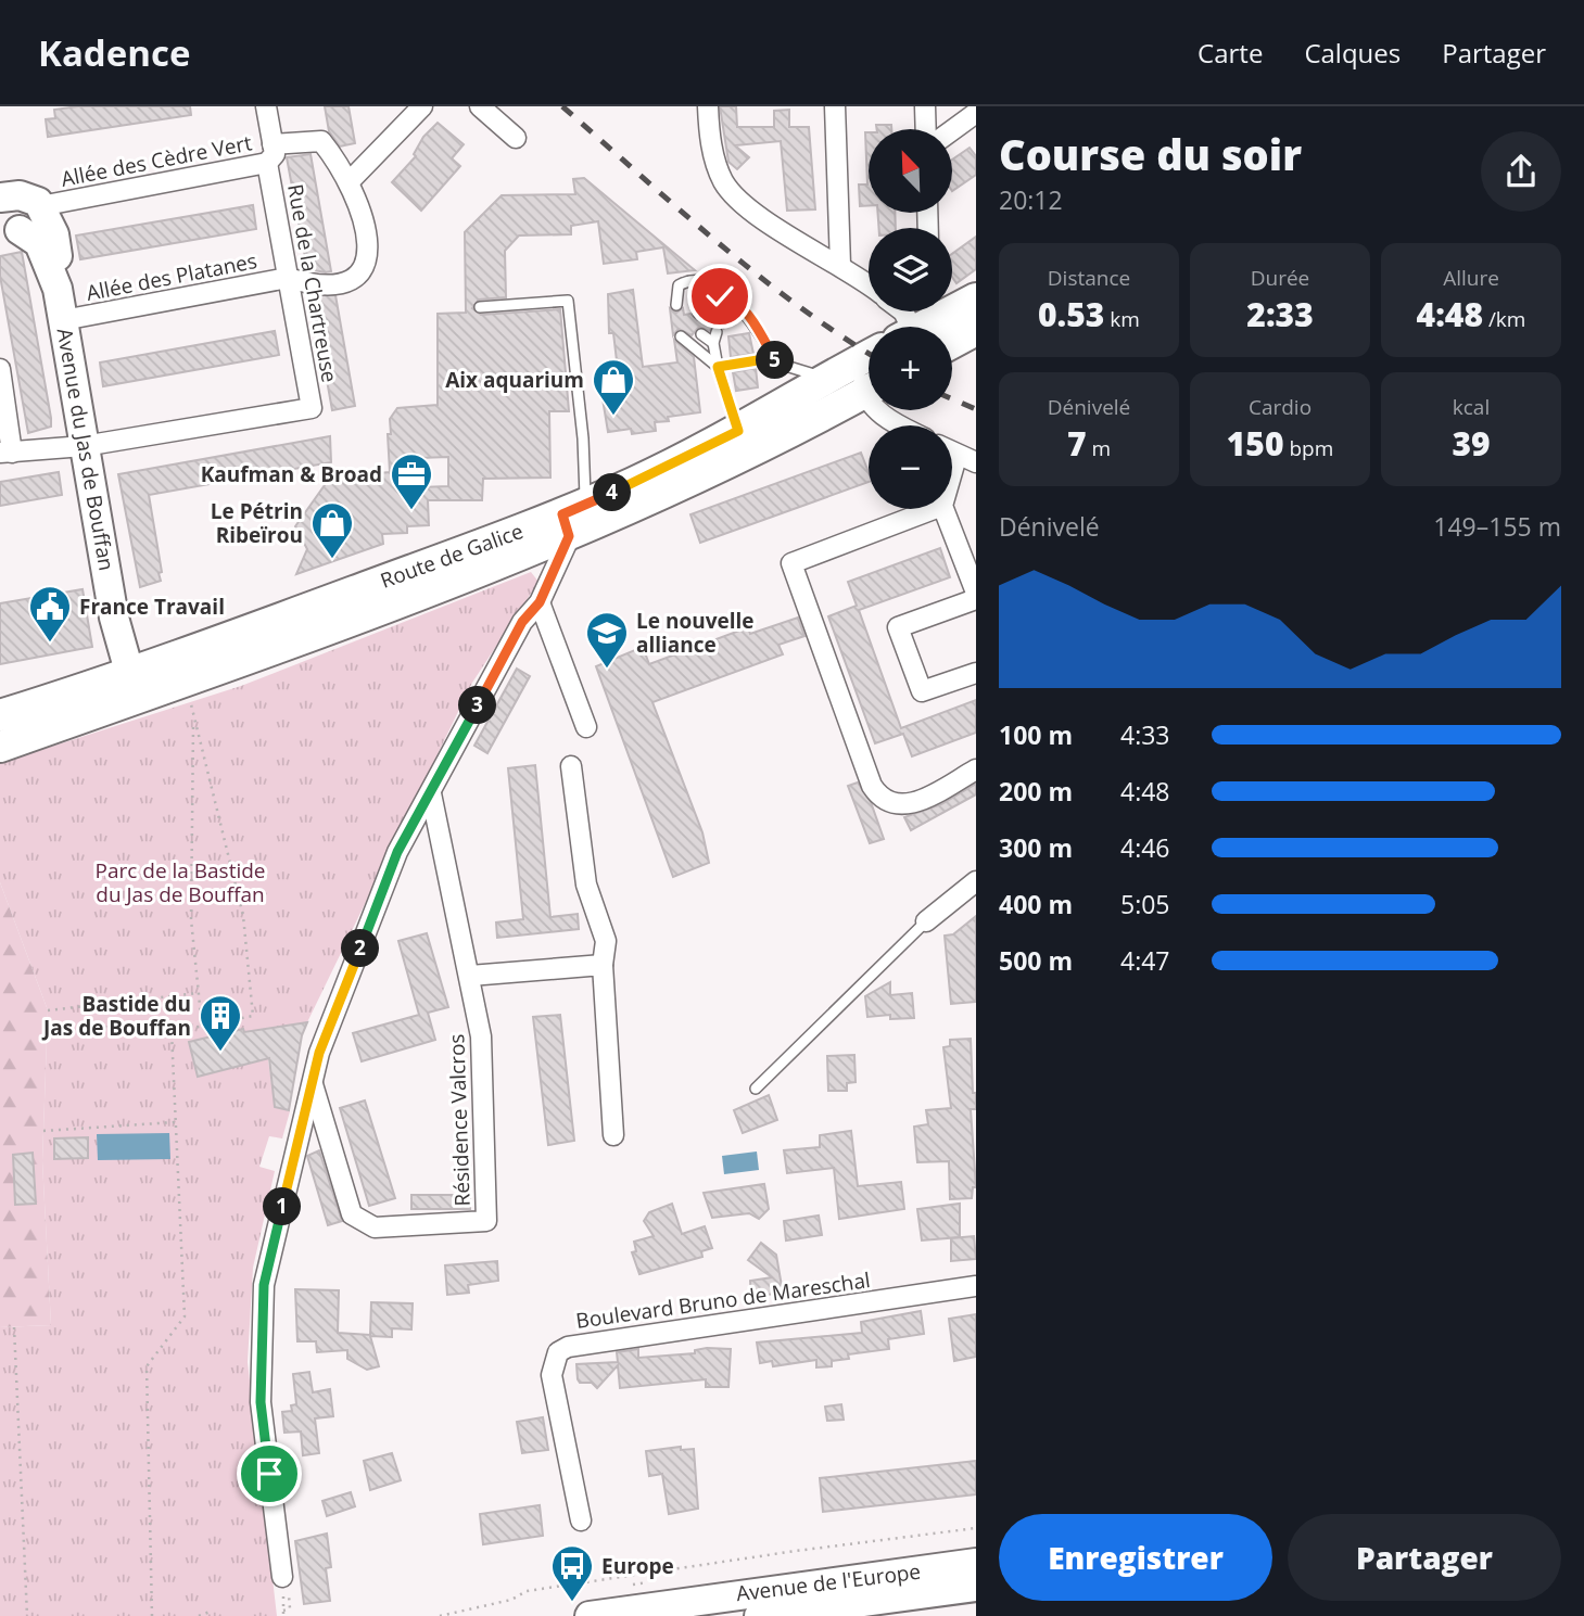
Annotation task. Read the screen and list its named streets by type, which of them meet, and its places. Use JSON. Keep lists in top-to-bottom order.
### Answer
{
  "streets": {
    "main road": ["Avenue du Jas de Bouffan", "Route de Galice", "Avenue de l'Europe"],
    "street": [
      "Allée des Cèdre Vert",
      "Allée des Platanes",
      "Rue de la Chartreuse",
      "Résidence Valcros",
      "Boulevard Bruno de Mareschal"
    ]
  },
  "crossings": [
    ["Allée des Cèdre Vert", "Rue de la Chartreuse"],
    ["Allée des Cèdre Vert", "Avenue du Jas de Bouffan"],
    ["Allée des Platanes", "Rue de la Chartreuse"],
    ["Allée des Platanes", "Avenue du Jas de Bouffan"],
    ["Rue de la Chartreuse", "Avenue du Jas de Bouffan"],
    ["Avenue du Jas de Bouffan", "Route de Galice"]
  ],
  "parks": ["Parc de la Bastide du Jas de Bouffan"],
  "places": {
    "shop": ["Aix aquarium", "Le Pétrin Ribeïrou"],
    "office": ["Kaufman & Broad"],
    "public building": ["France Travail"],
    "school or university": ["Le nouvelle alliance"],
    "building": ["Bastide du Jas de Bouffan"],
    "bus stop": ["Europe"]
  },
  "north": "top left",
  "page": {
    "header": "Kadence",
    "nav": ["Carte", "Calques", "Partager"],
    "heading": ["Course du soir", "20:12"],
    "map_buttons": ["+", "−"],
    "stats": [
      ["Distance", "0.53 km"],
      ["Durée", "2:33"],
      ["Allure", "4:48 /km"],
      ["Dénivelé", "7 m"],
      ["Cardio", "150 bpm"],
      ["kcal", "39"]
    ],
    "pins": [
      "5",
      "4",
      "3",
      "2",
      "1"
    ],
    "chart": ["Dénivelé", "149–155 m"],
    "list": [
      {
        "name": "100 m",
        "note": "4:33"
      },
      {
        "name": "200 m",
        "note": "4:48"
      },
      {
        "name": "300 m",
        "note": "4:46"
      },
      {
        "name": "400 m",
        "note": "5:05"
      },
      {
        "name": "500 m",
        "note": "4:47"
      }
    ],
    "buttons": ["Enregistrer", "Partager"]
  }
}
